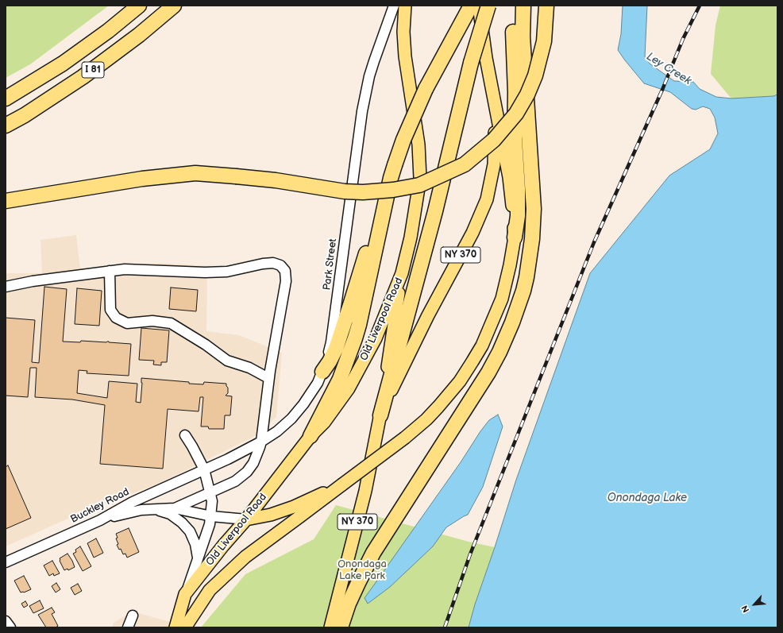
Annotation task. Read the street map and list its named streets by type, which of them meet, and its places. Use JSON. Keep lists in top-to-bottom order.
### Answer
{
  "streets": {
    "highway": ["I 81"],
    "main road": ["NY 370", "Old Liverpool Road"],
    "street": ["Park Street", "Buckley Road"]
  },
  "crossings": [
    ["NY 370", "Old Liverpool Road"],
    ["Park Street", "Old Liverpool Road"],
    ["Park Street", "Buckley Road"],
    ["Old Liverpool Road", "Buckley Road"]
  ],
  "water": ["Ley Creek", "Onondaga Lake"],
  "parks": ["Onondaga Lake Park"],
  "north": "bottom left"
}
